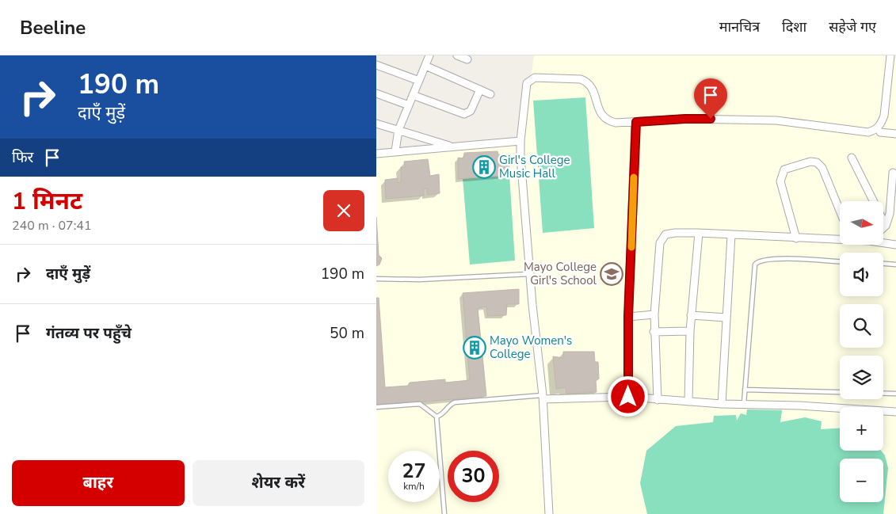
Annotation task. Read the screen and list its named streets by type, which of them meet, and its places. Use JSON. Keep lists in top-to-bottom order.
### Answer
{
  "places": {
    "building": ["Girl's College Music Hall", "Mayo Women's College"],
    "school or university": ["Mayo College Girl's School"]
  },
  "north": "right",
  "page": {
    "header": "Beeline",
    "nav": ["मानचित्र", "दिशा", "सहेजे गए"],
    "turn": ["190 m", "दाएँ मुड़ें"],
    "then": "फिर",
    "heading": ["1 मिनट", "240 m · 07:41"],
    "map_buttons": ["+", "−"],
    "list": [
      {
        "name": "दाएँ मुड़ें",
        "value": "190 m"
      },
      {
        "name": "गंतव्य पर पहुँचे",
        "value": "50 m"
      }
    ],
    "speed": "27 km/h",
    "limit": "30",
    "buttons": ["बाहर", "शेयर करें"]
  }
}
